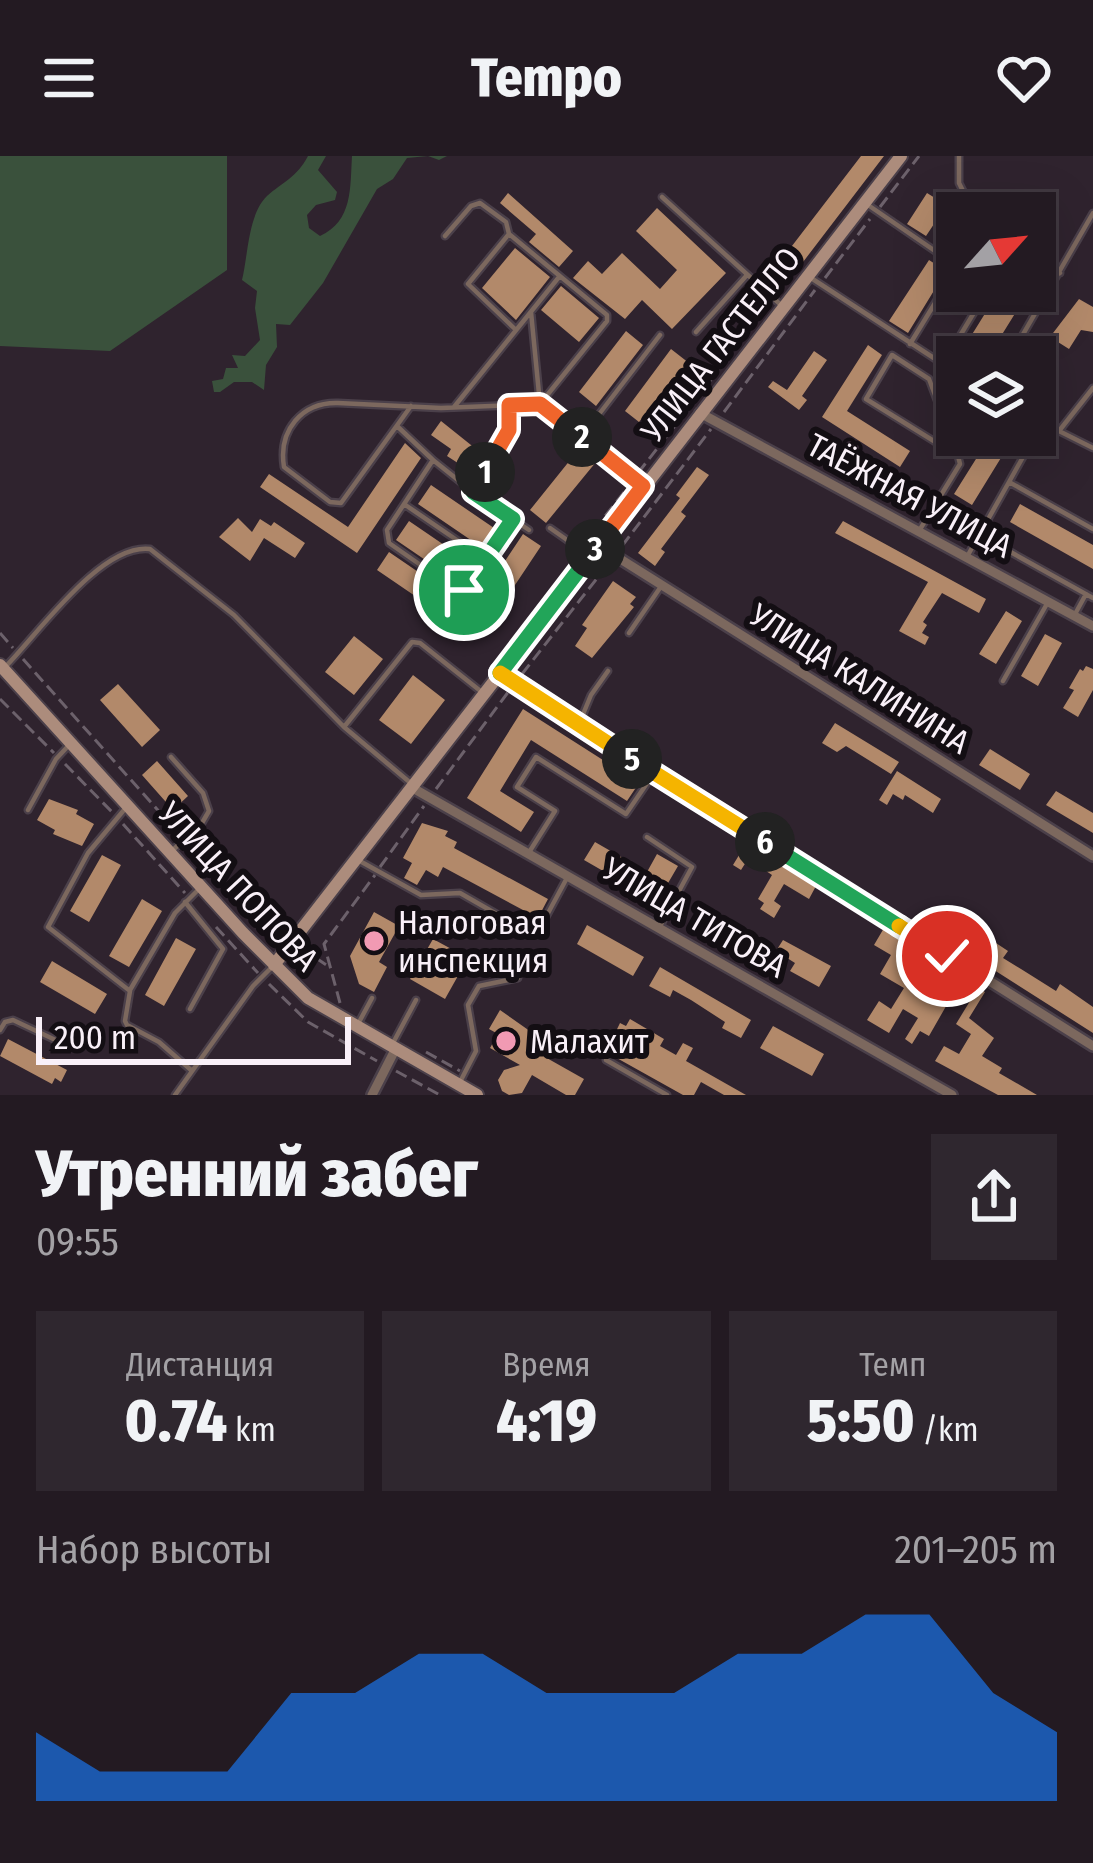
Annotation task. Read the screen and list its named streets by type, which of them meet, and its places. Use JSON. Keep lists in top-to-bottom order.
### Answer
{
  "streets": {
    "street": [
      "УЛИЦА ГАСТЕЛЛО",
      "ТАЁЖНАЯ УЛИЦА",
      "УЛИЦА КАЛИНИНА",
      "УЛИЦА ПОПОВА",
      "УЛИЦА ТИТОВА"
    ]
  },
  "crossings": [
    ["УЛИЦА ГАСТЕЛЛО", "ТАЁЖНАЯ УЛИЦА"],
    ["УЛИЦА ГАСТЕЛЛО", "УЛИЦА КАЛИНИНА"],
    ["УЛИЦА ГАСТЕЛЛО", "УЛИЦА ПОПОВА"],
    ["УЛИЦА ГАСТЕЛЛО", "УЛИЦА ТИТОВА"]
  ],
  "places": ["Налоговая инспекция", "Малахит"],
  "scale_bar": "200 m",
  "north": "top right",
  "page": {
    "header": "Tempo",
    "pins": [
      "2",
      "1",
      "3",
      "5",
      "6"
    ],
    "scale": "200 m",
    "heading": ["Утренний забег", "09:55"],
    "stats": [
      ["Дистанция", "0.74 km"],
      ["Время", "4:19"],
      ["Темп", "5:50 /km"]
    ],
    "chart": ["Набор высоты", "201–205 m"]
  }
}
